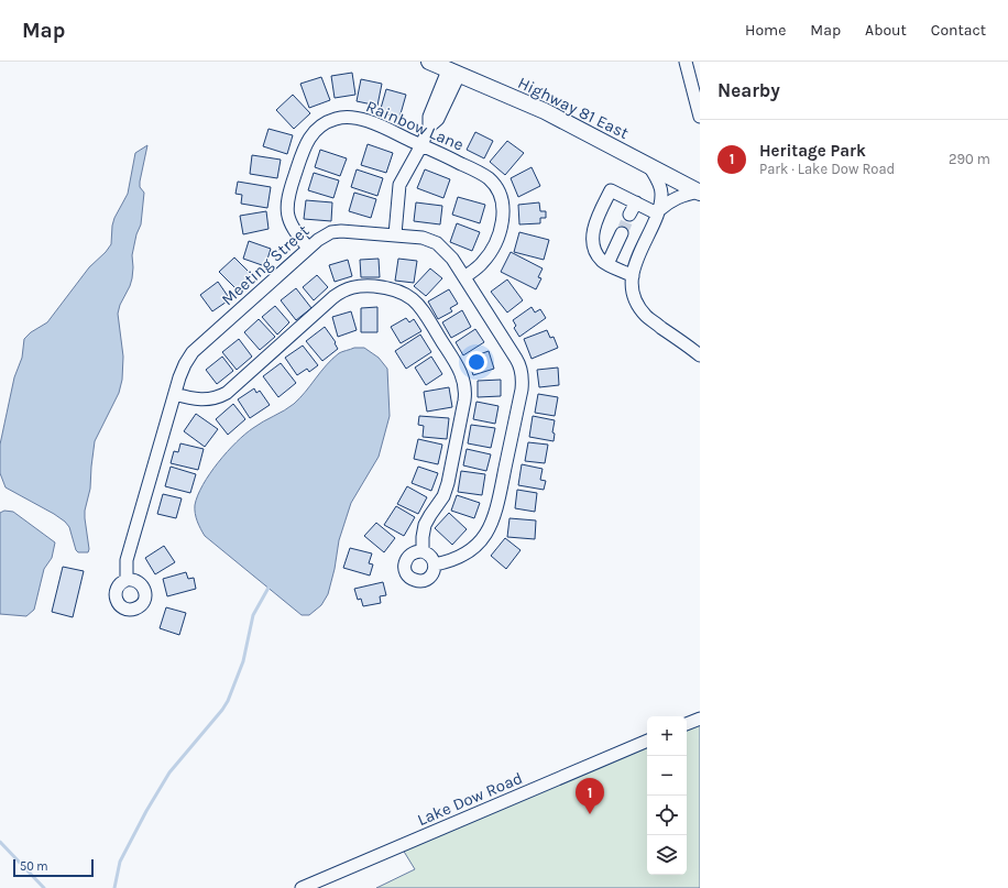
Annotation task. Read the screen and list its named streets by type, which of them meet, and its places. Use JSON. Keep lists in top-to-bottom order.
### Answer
{
  "streets": {
    "main road": ["Highway 81 East"],
    "street": ["Rainbow Lane", "Meeting Street", "Lake Dow Road"]
  },
  "crossings": [
    ["Rainbow Lane", "Meeting Street"]
  ],
  "scale_bar": "50 m",
  "page": {
    "header": "Map",
    "nav": [
      "Home",
      "Map",
      "About",
      "Contact"
    ],
    "heading": "Nearby",
    "list": [
      {
        "mark": "1",
        "name": "Heritage Park",
        "note": "Park · Lake Dow Road",
        "value": "290 m"
      }
    ],
    "map_buttons": ["+", "−"],
    "pins": "1",
    "scale": "50 m"
  }
}
